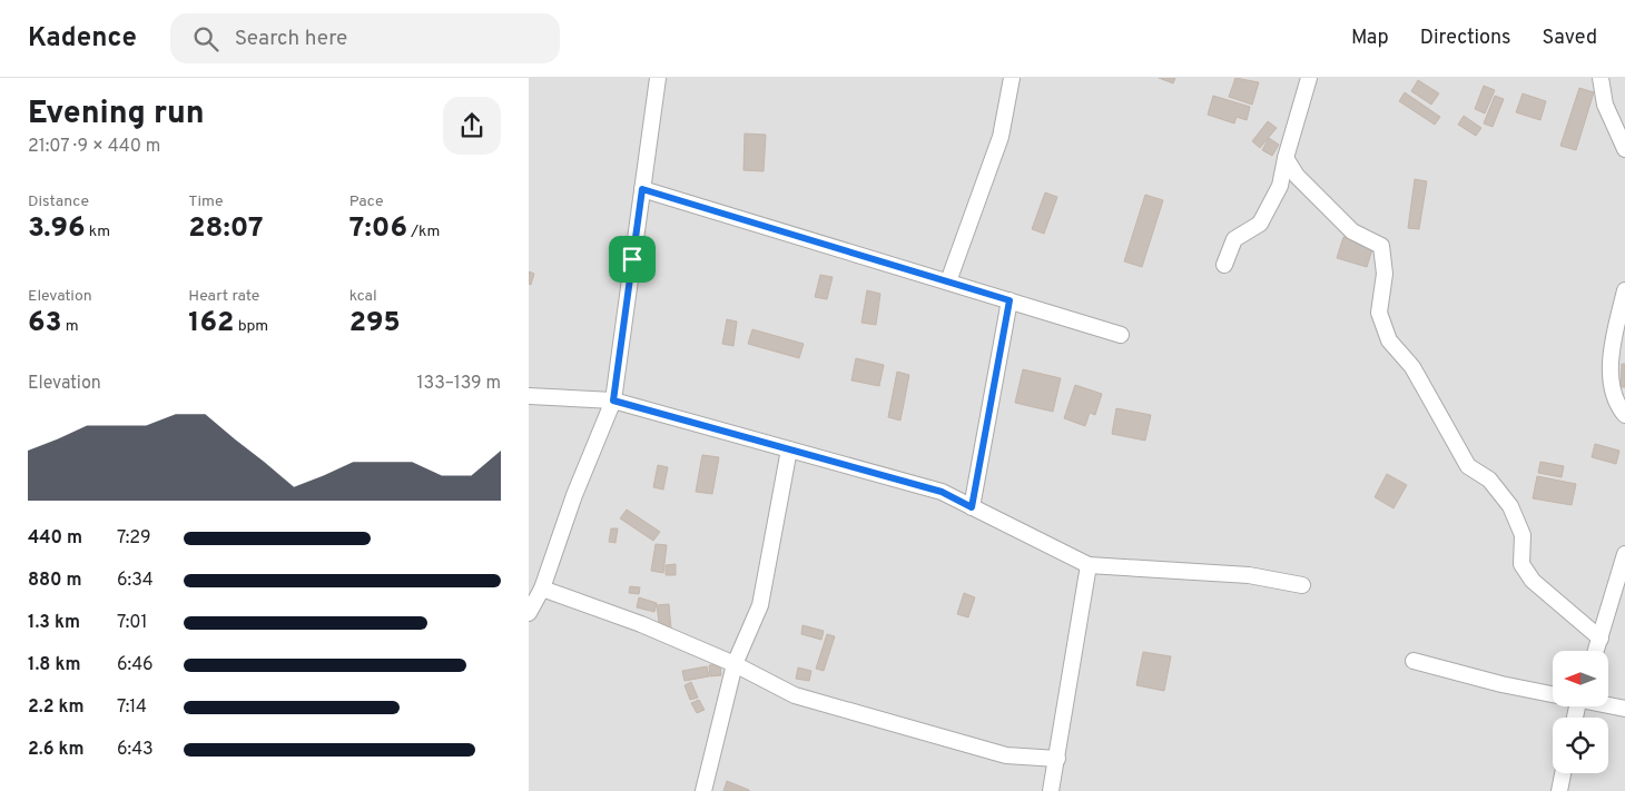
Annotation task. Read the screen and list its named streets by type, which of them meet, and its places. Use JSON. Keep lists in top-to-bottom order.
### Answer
{
  "north": "left",
  "page": {
    "header": "Kadence",
    "search": "Search here",
    "nav": ["Map", "Directions", "Saved"],
    "heading": ["Evening run", "21:07 · 9 × 440 m"],
    "stats": [
      ["Distance", "3.96 km"],
      ["Time", "28:07"],
      ["Pace", "7:06 /km"],
      ["Elevation", "63 m"],
      ["Heart rate", "162 bpm"],
      ["kcal", "295"]
    ],
    "chart": ["Elevation", "133–139 m"],
    "list": [
      {
        "name": "440 m",
        "note": "7:29"
      },
      {
        "name": "880 m",
        "note": "6:34"
      },
      {
        "name": "1.3 km",
        "note": "7:01"
      },
      {
        "name": "1.8 km",
        "note": "6:46"
      },
      {
        "name": "2.2 km",
        "note": "7:14"
      },
      {
        "name": "2.6 km",
        "note": "6:43"
      }
    ]
  }
}
